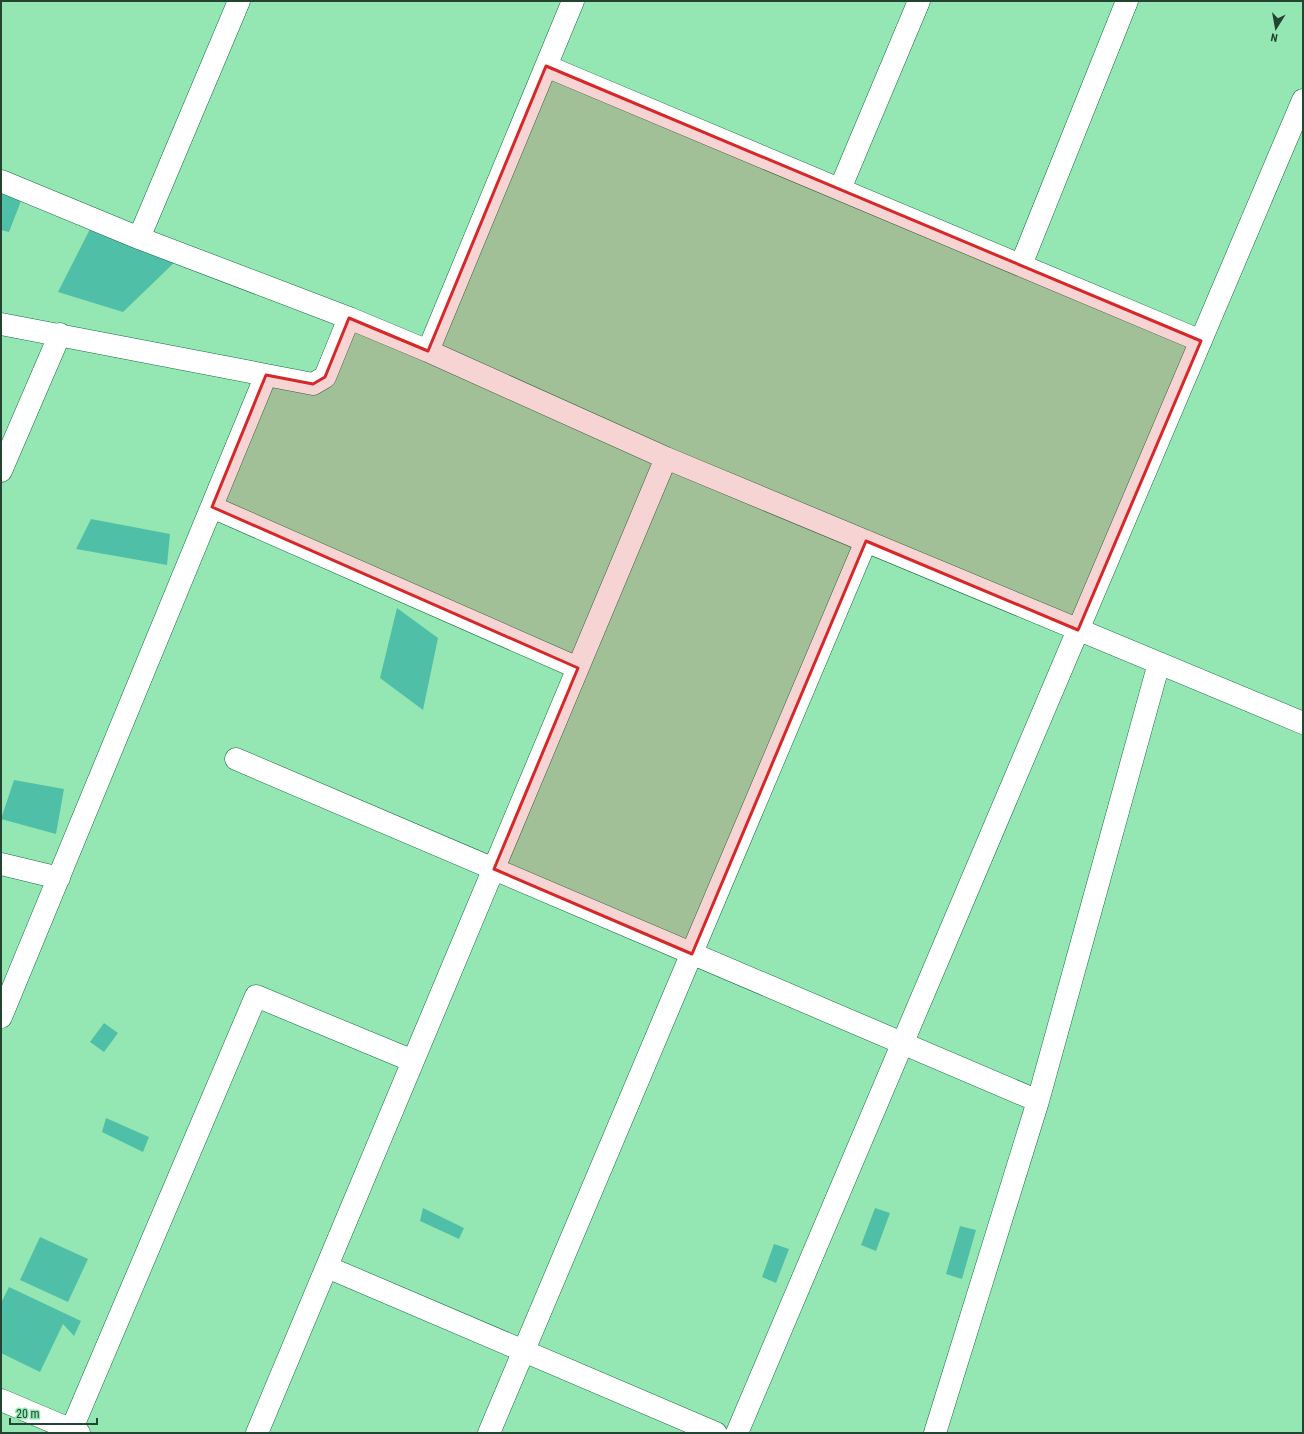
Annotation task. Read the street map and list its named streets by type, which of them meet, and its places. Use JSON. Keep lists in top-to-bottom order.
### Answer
{
  "scale_bar": "20 m",
  "north": "bottom"
}
